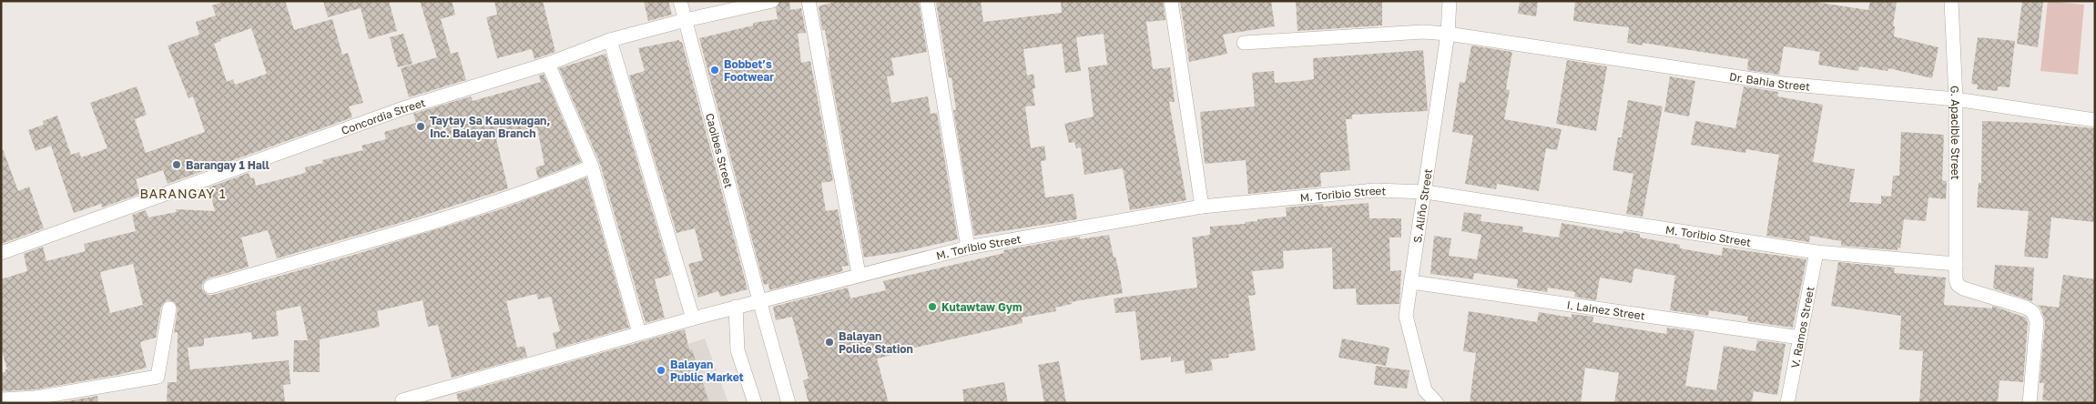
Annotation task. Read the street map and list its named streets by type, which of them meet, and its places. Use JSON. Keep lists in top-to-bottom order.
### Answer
{
  "streets": {
    "street": [
      "Dr. Bahia Street",
      "Concordia Street",
      "G. Apacible Street",
      "Caoibes Street",
      "M. Toribio Street",
      "S. Aliño Street",
      "I. Lainez Street",
      "V. Ramos Street"
    ]
  },
  "crossings": [
    ["Dr. Bahia Street", "G. Apacible Street"],
    ["Dr. Bahia Street", "S. Aliño Street"],
    ["Concordia Street", "Caoibes Street"],
    ["G. Apacible Street", "M. Toribio Street"],
    ["Caoibes Street", "M. Toribio Street"],
    ["M. Toribio Street", "S. Aliño Street"],
    ["M. Toribio Street", "V. Ramos Street"],
    ["S. Aliño Street", "I. Lainez Street"],
    ["I. Lainez Street", "V. Ramos Street"]
  ],
  "districts": ["BARANGAY 1"],
  "places": [
    "Bobbet’s Footwear",
    "Taytay Sa Kauswagan, Inc. Balayan Branch",
    "Barangay 1 Hall",
    "Kutawtaw Gym",
    "Balayan Police Station",
    "Balayan Public Market"
  ]
}
